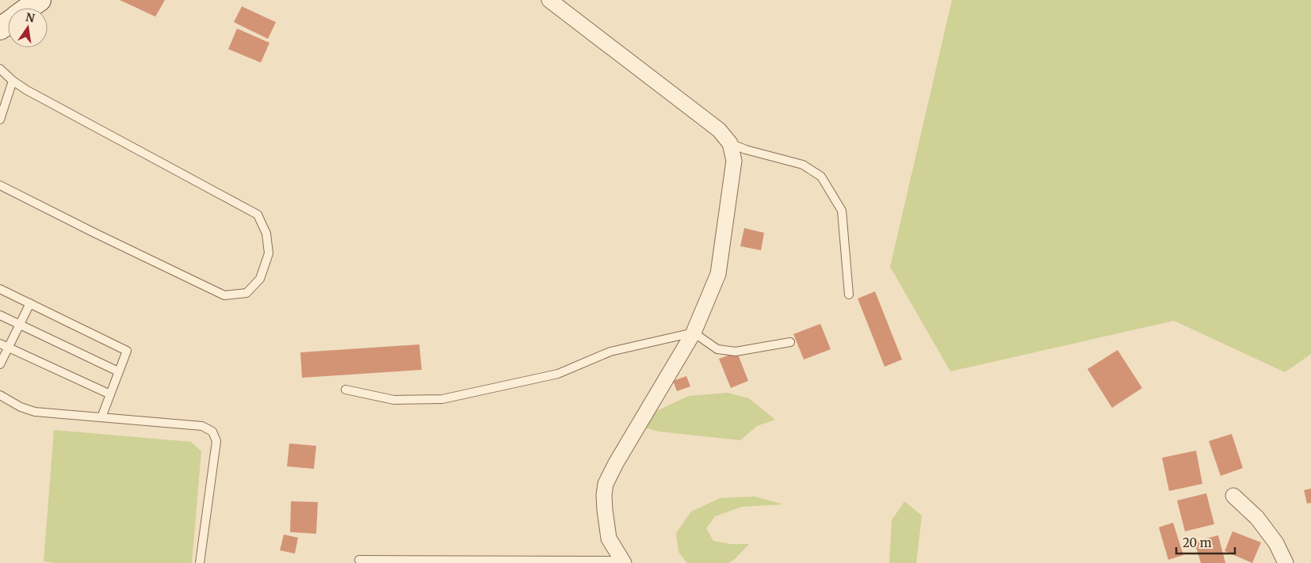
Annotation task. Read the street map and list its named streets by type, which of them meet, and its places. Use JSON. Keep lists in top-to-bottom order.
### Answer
{
  "scale_bar": "20 m",
  "north": "top"
}
